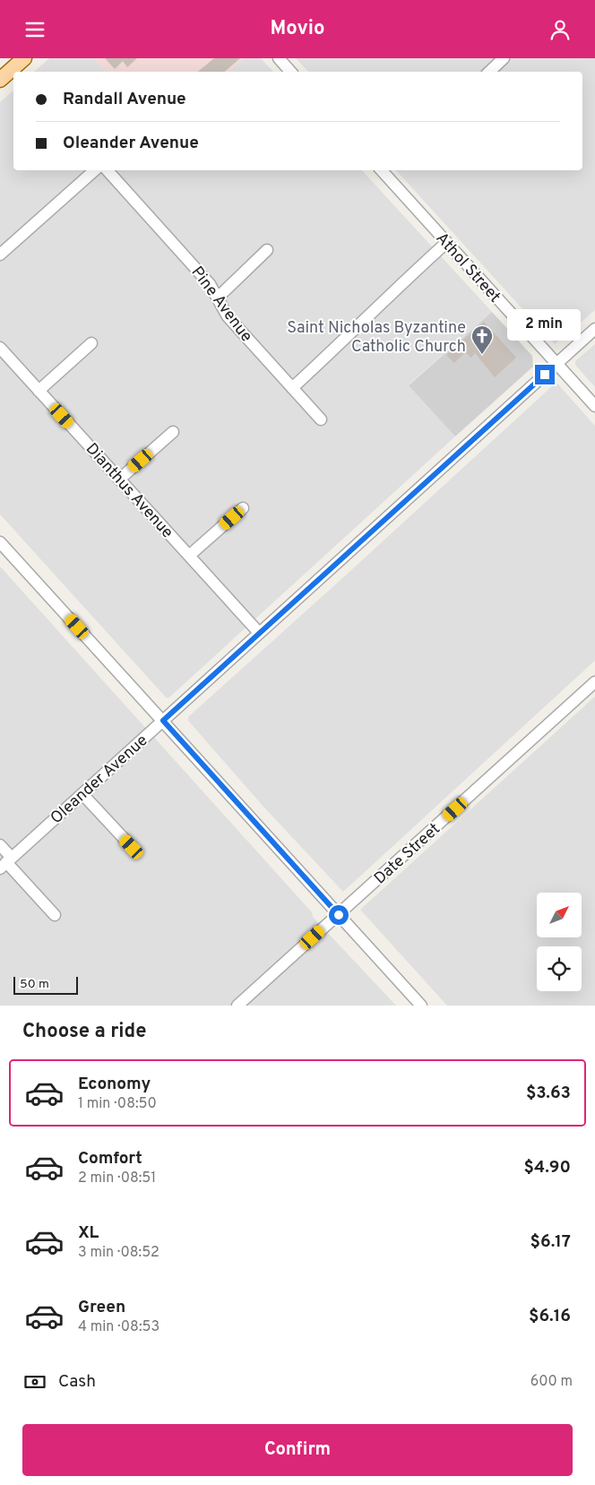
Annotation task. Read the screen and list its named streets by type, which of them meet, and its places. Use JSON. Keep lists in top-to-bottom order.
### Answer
{
  "streets": {
    "street": [
      "Athol Street",
      "Pine Avenue",
      "Dianthus Avenue",
      "Oleander Avenue",
      "Date Street"
    ]
  },
  "crossings": [
    ["Athol Street", "Oleander Avenue"],
    ["Dianthus Avenue", "Oleander Avenue"]
  ],
  "places": {
    "church": ["Saint Nicholas Byzantine Catholic Church"]
  },
  "scale_bar": "50 m",
  "north": "top right",
  "page": {
    "header": "Movio",
    "banner": ["Randall Avenue", "Oleander Avenue"],
    "bubble": "2 min",
    "scale": "50 m",
    "heading": "Choose a ride",
    "list": [
      {
        "name": "Economy",
        "note": "1 min · 08:50",
        "value": "$3.63"
      },
      {
        "name": "Comfort",
        "note": "2 min · 08:51",
        "value": "$4.90"
      },
      {
        "name": "XL",
        "note": "3 min · 08:52",
        "value": "$6.17"
      },
      {
        "name": "Green",
        "note": "4 min · 08:53",
        "value": "$6.16"
      }
    ],
    "pay": ["Cash", "600 m"],
    "buttons": "Confirm"
  }
}
